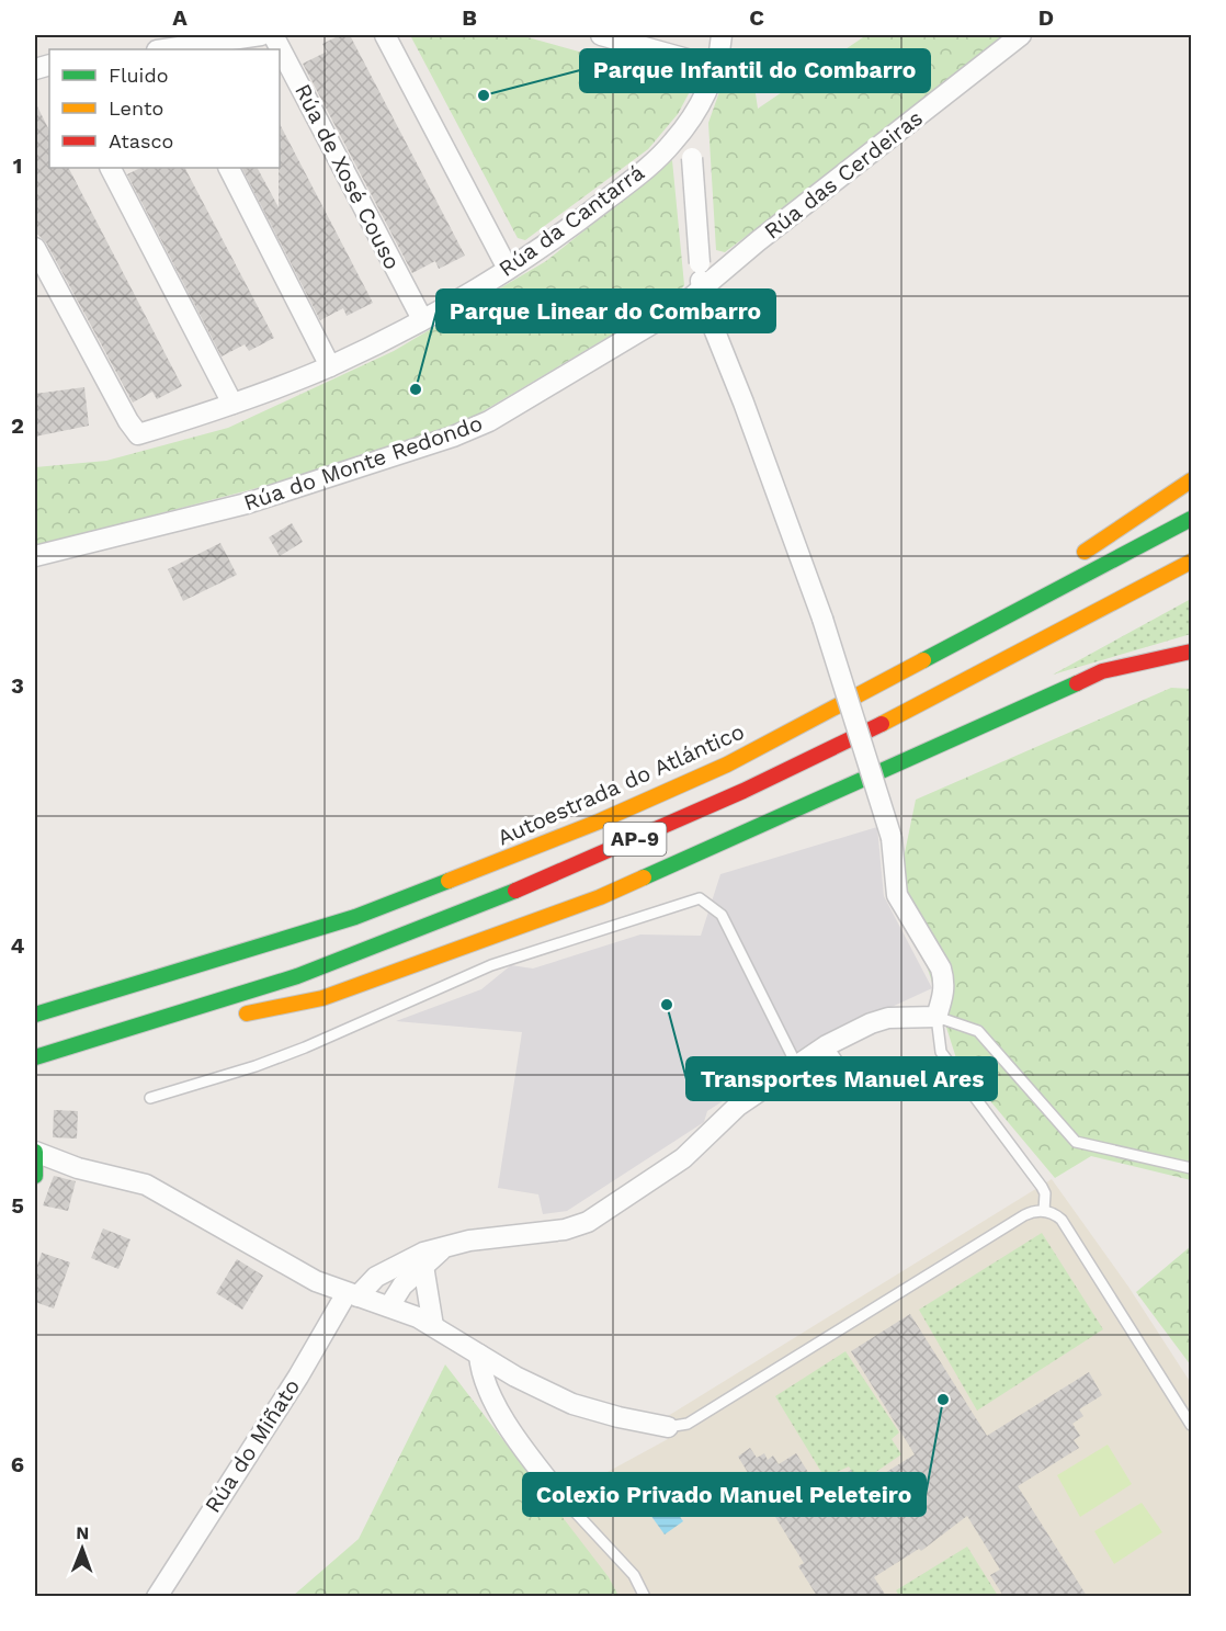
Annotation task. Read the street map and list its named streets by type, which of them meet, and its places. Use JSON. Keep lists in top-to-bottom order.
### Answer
{
  "streets": {
    "main road": ["Autoestrada do Atlántico", "AP-9"],
    "street": [
      "Rúa das Cerdeiras",
      "Rúa de Xosé Couso",
      "Rúa da Cantarrá",
      "Rúa do Monte Redondo",
      "Rúa do Miñato"
    ]
  },
  "crossings": [
    ["Rúa das Cerdeiras", "Rúa do Monte Redondo"],
    ["Rúa de Xosé Couso", "Rúa da Cantarrá"]
  ],
  "places": [
    "Parque Infantil do Combarro",
    "Parque Linear do Combarro",
    "Transportes Manuel Ares",
    "Colexio Privado Manuel Peleteiro"
  ],
  "legend": ["Fluido", "Lento", "Atasco"],
  "north": "top",
  "grid": {
    "columns": [
      "A",
      "B",
      "C",
      "D"
    ],
    "rows": [
      "1",
      "2",
      "3",
      "4",
      "5",
      "6"
    ]
  }
}
